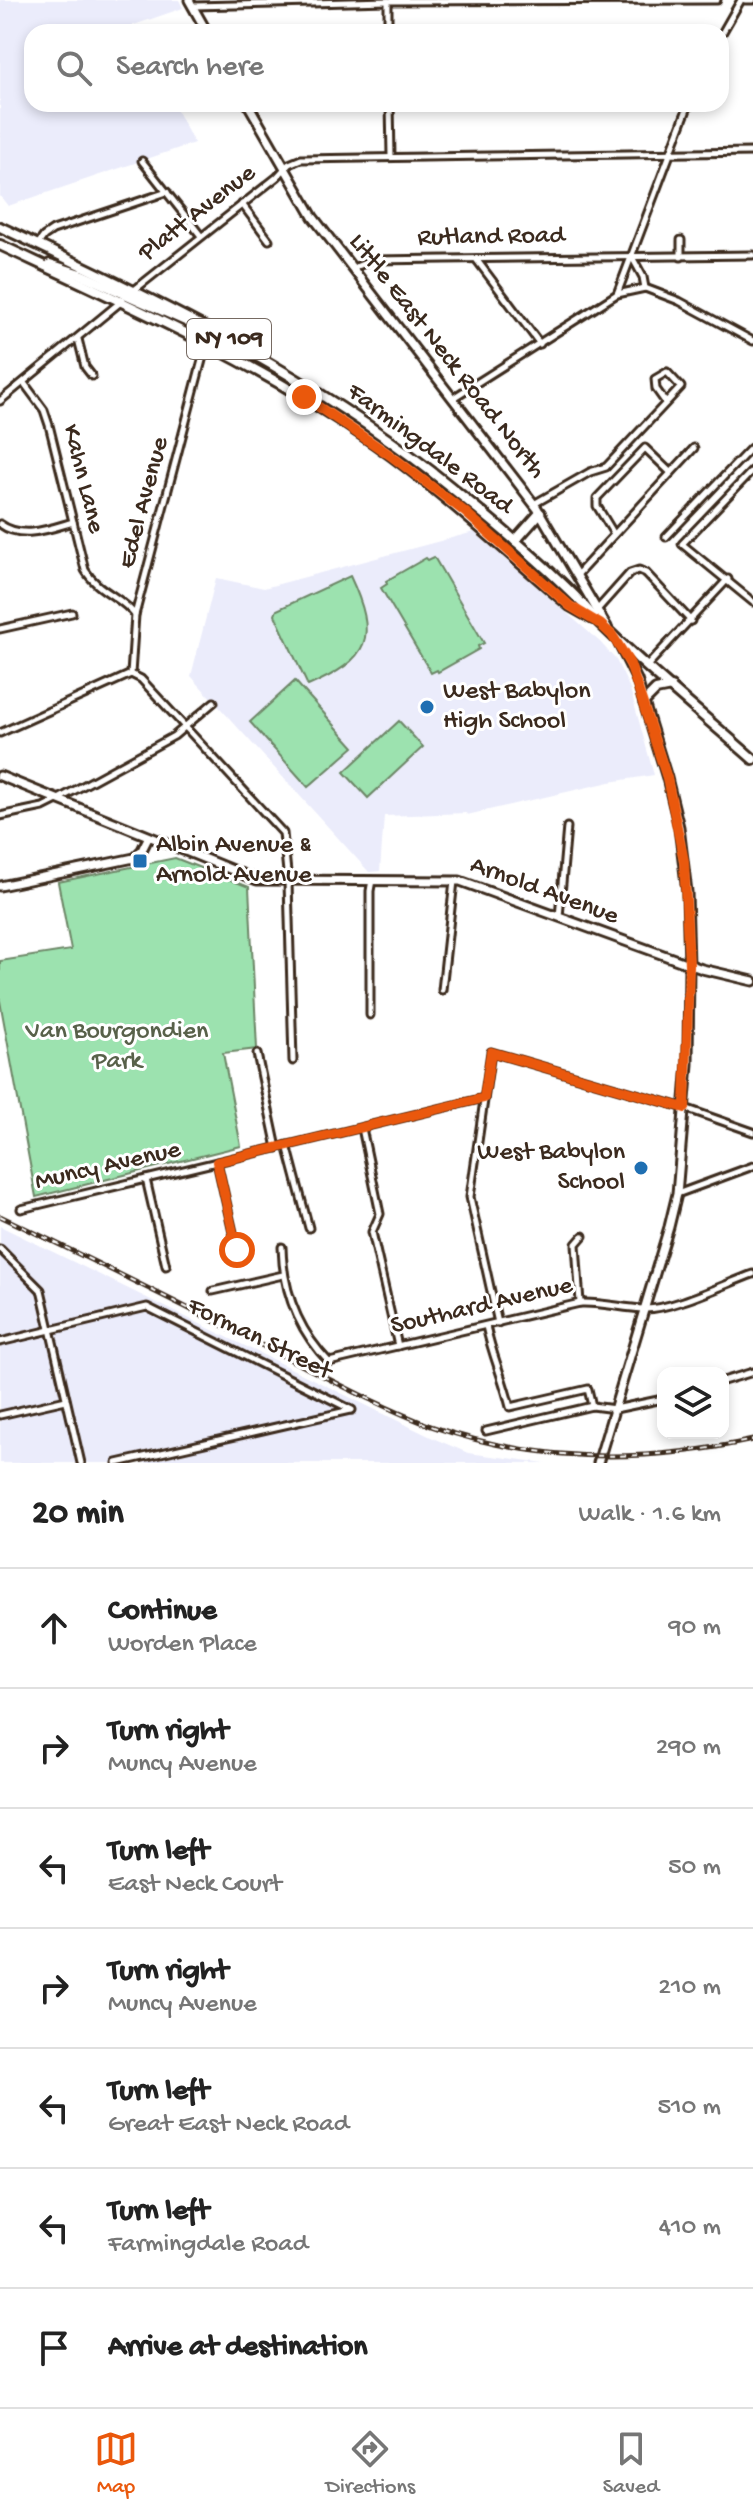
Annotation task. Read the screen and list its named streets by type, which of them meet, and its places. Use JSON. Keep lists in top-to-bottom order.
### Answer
{
  "streets": {
    "main road": [
      "NY 109",
      "Little East Neck Road North",
      "Farmingdale Road",
      "Arnold Avenue"
    ],
    "street": [
      "Platt Avenue",
      "Rutland Road",
      "Kahn Lane",
      "Edel Avenue",
      "Muncy Avenue",
      "Southard Avenue",
      "Forman Street"
    ]
  },
  "crossings": [
    ["Platt Avenue", "Little East Neck Road North"],
    ["Platt Avenue", "Farmingdale Road"],
    ["Platt Avenue", "Kahn Lane"],
    ["Rutland Road", "Little East Neck Road North"],
    ["NY 109", "Little East Neck Road North"],
    ["NY 109", "Farmingdale Road"],
    ["Little East Neck Road North", "Farmingdale Road"],
    ["Little East Neck Road North", "Arnold Avenue"],
    ["Little East Neck Road North", "Southard Avenue"],
    ["Farmingdale Road", "Edel Avenue"],
    ["Kahn Lane", "Edel Avenue"]
  ],
  "parks": ["Van Bourgondien Park"],
  "places": {
    "other": ["West Babylon High School", "West Babylon School"],
    "transit": ["Albin Avenue & Arnold Avenue"]
  },
  "page": {
    "search": "Search here",
    "heading": ["20 min", "Walk · 1.6 km"],
    "list": [
      ["Continue", "Worden Place", "90 m"],
      ["Turn right", "Muncy Avenue", "290 m"],
      ["Turn left", "East Neck Court", "50 m"],
      ["Turn right", "Muncy Avenue", "210 m"],
      ["Turn left", "Great East Neck Road", "510 m"],
      ["Turn left", "Farmingdale Road", "410 m"],
      "Arrive at destination"
    ],
    "nav": ["Map", "Directions", "Saved"]
  }
}
